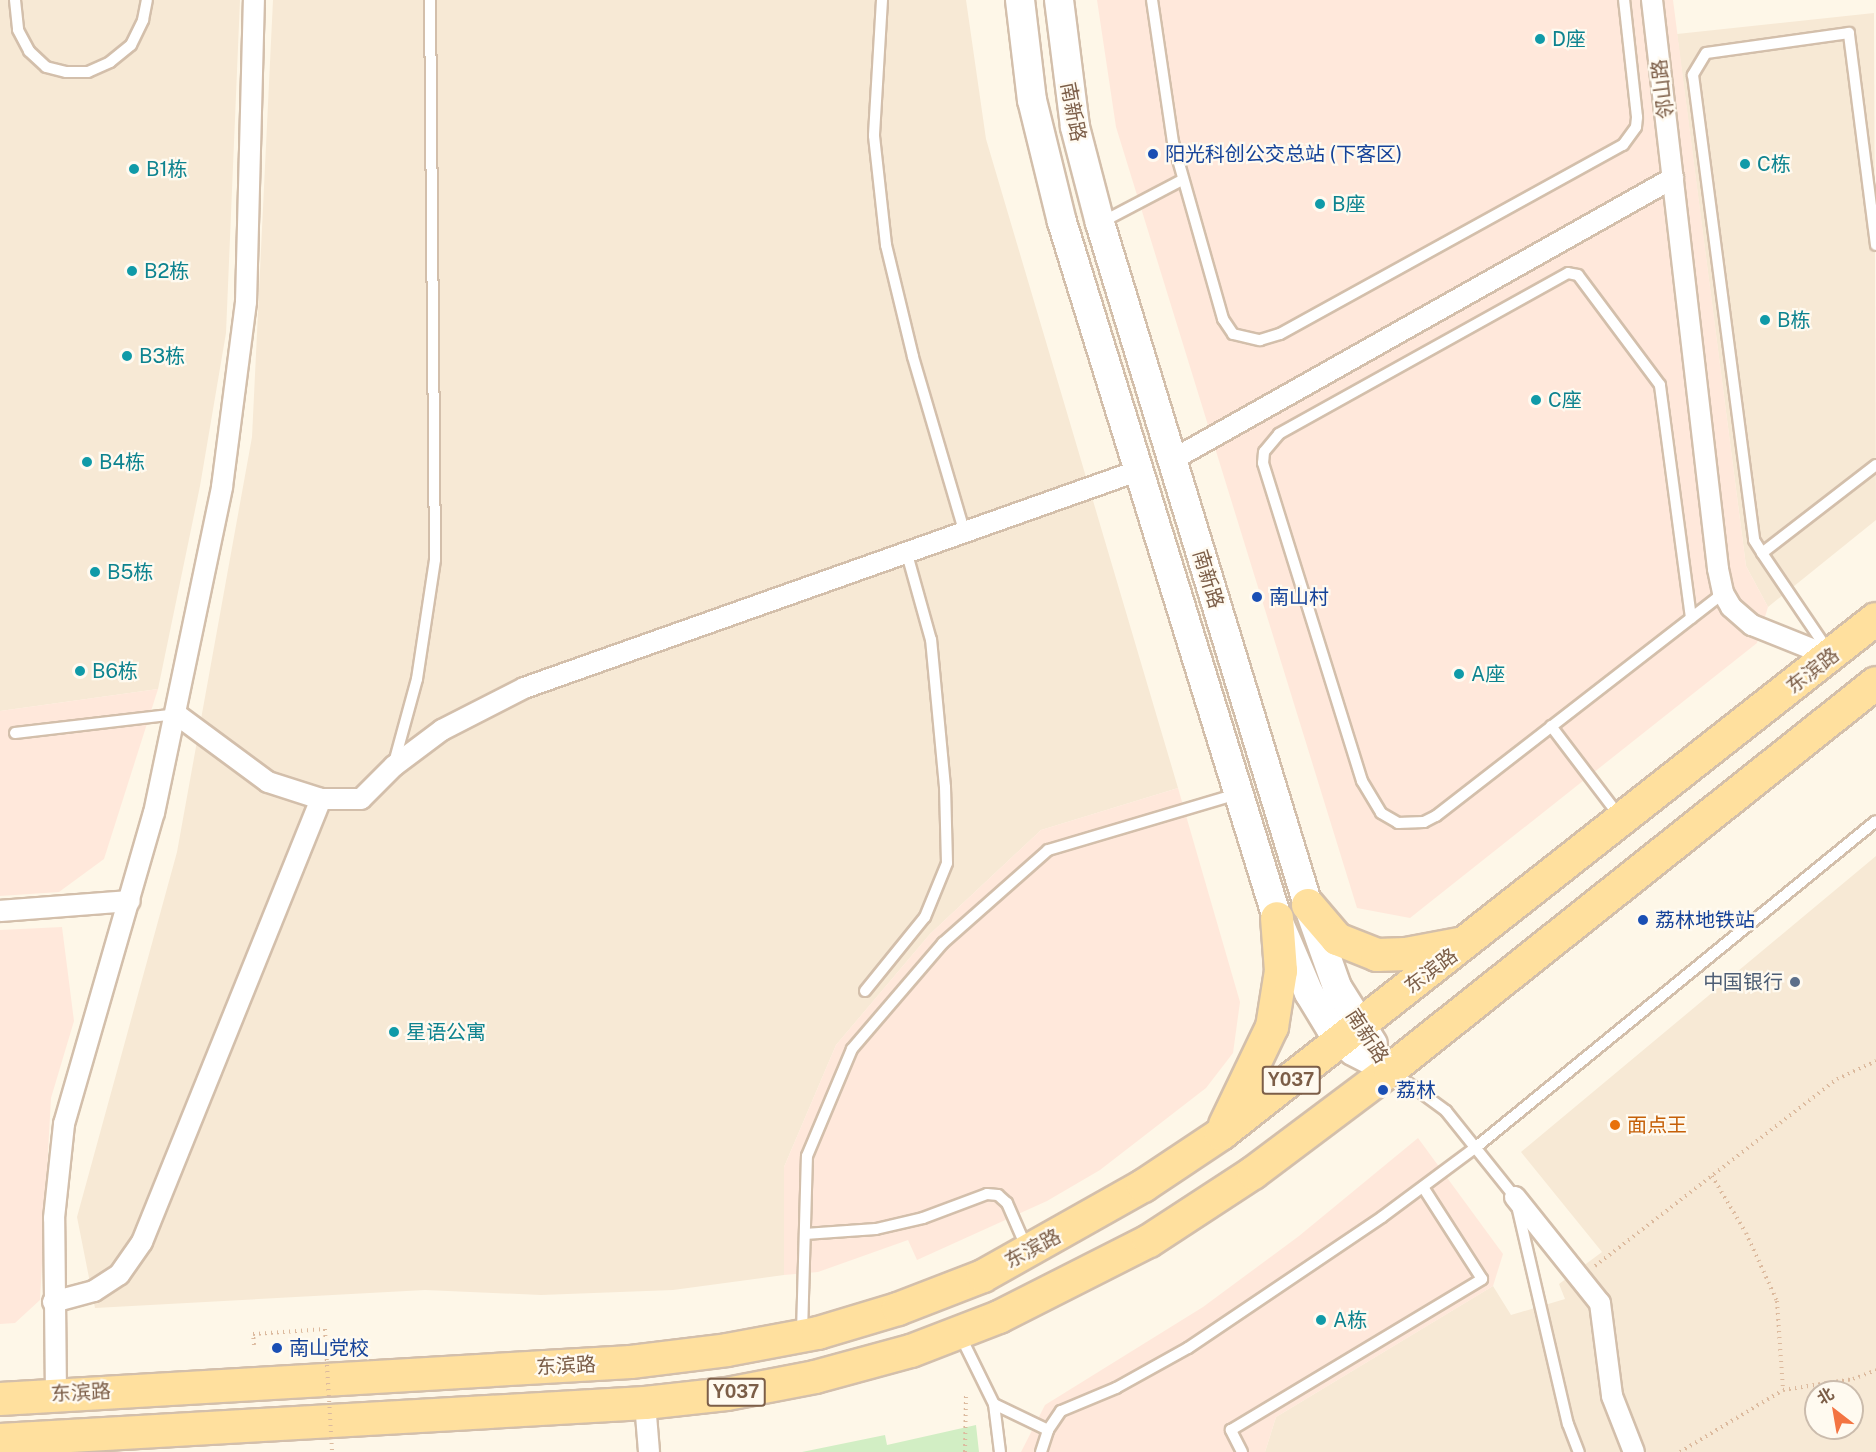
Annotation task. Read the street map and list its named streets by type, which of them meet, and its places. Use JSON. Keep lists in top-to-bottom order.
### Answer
{
  "streets": {
    "main road": ["南新路", "东滨路", "Y037"],
    "street": ["邻山路"]
  },
  "crossings": [
    ["南新路", "东滨路"],
    ["南新路", "Y037"]
  ],
  "places": [
    "D座",
    "阳光科创公交总站 (下客区)",
    "C栋",
    "B1栋",
    "B座",
    "B2栋",
    "B栋",
    "B3栋",
    "C座",
    "B4栋",
    "B5栋",
    "南山村",
    "B6栋",
    "A座",
    "荔林地铁站",
    "中国银行",
    "星语公寓",
    "荔林",
    "面点王",
    "A栋",
    "南山党校"
  ],
  "north": "top left"
}
